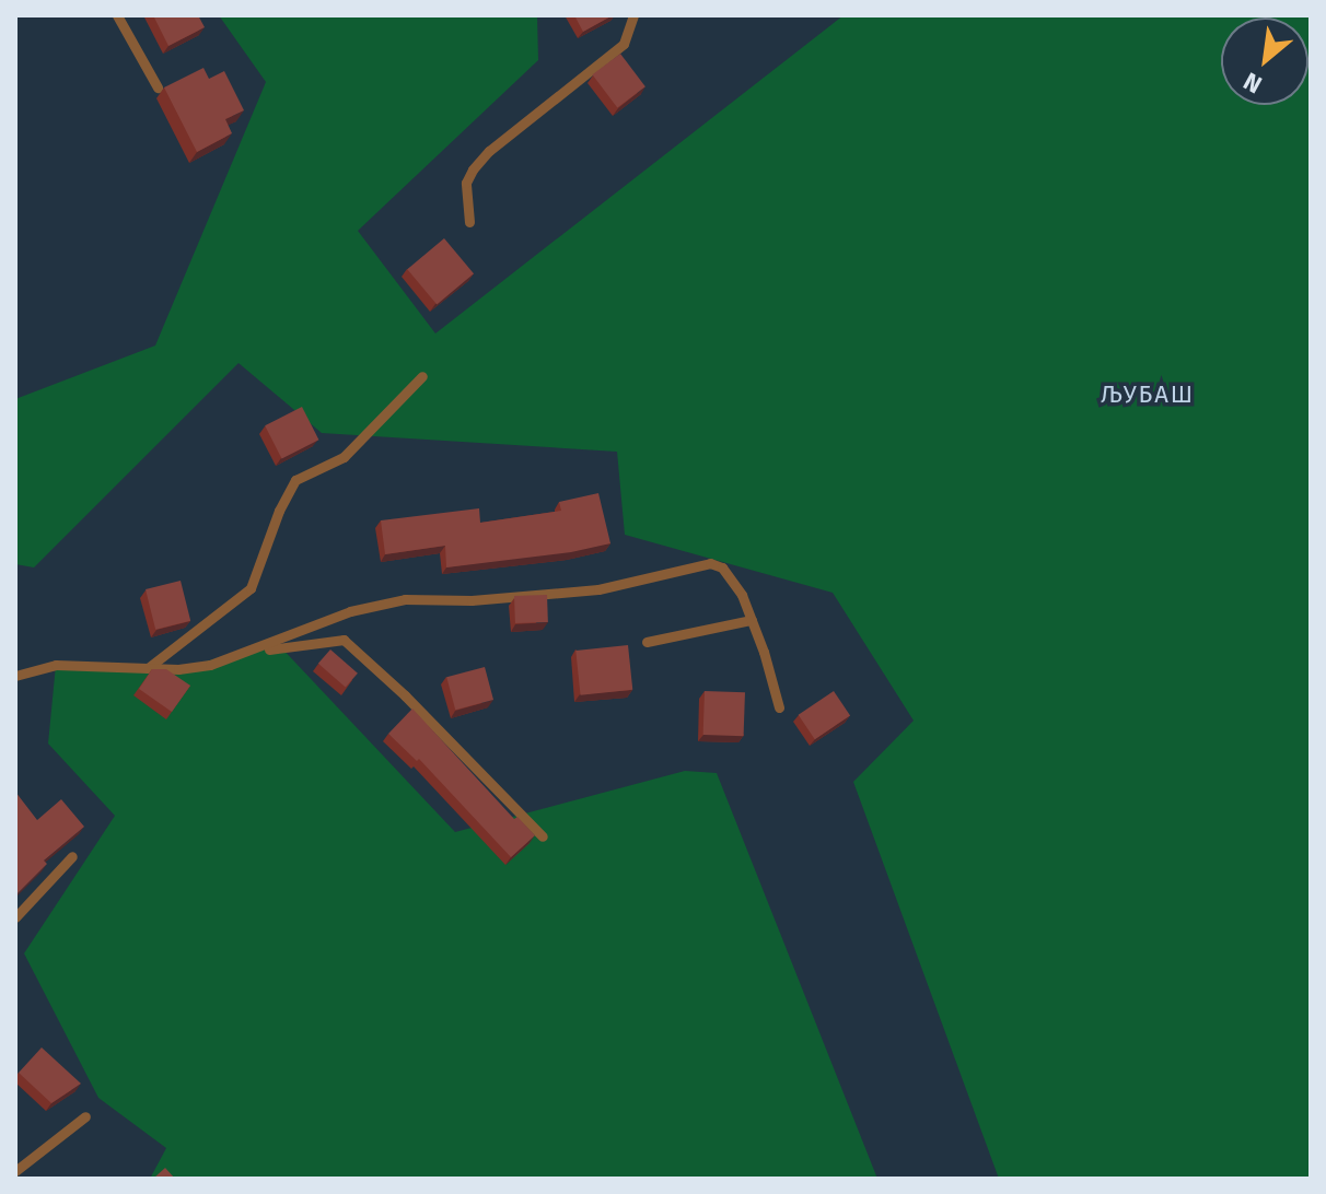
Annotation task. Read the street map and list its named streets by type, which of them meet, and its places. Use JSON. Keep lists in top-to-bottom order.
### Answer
{
  "districts": ["ЉУБАШ"],
  "north": "bottom left"
}
